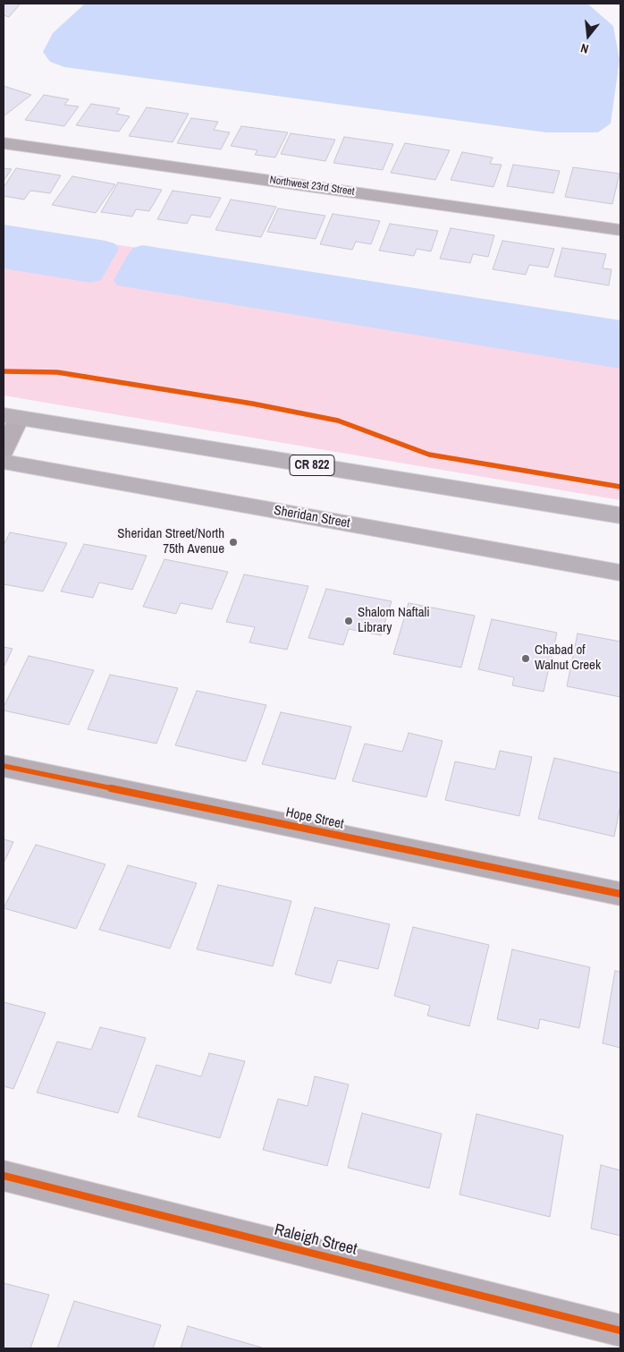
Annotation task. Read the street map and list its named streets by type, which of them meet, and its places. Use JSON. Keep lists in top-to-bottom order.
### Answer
{
  "streets": {
    "main road": ["CR 822", "Sheridan Street"],
    "street": ["Northwest 23rd Street", "Hope Street", "Raleigh Street"]
  },
  "places": ["Sheridan Street/North 75th Avenue", "Shalom Naftali Library", "Chabad of Walnut Creek"],
  "north": "bottom"
}
